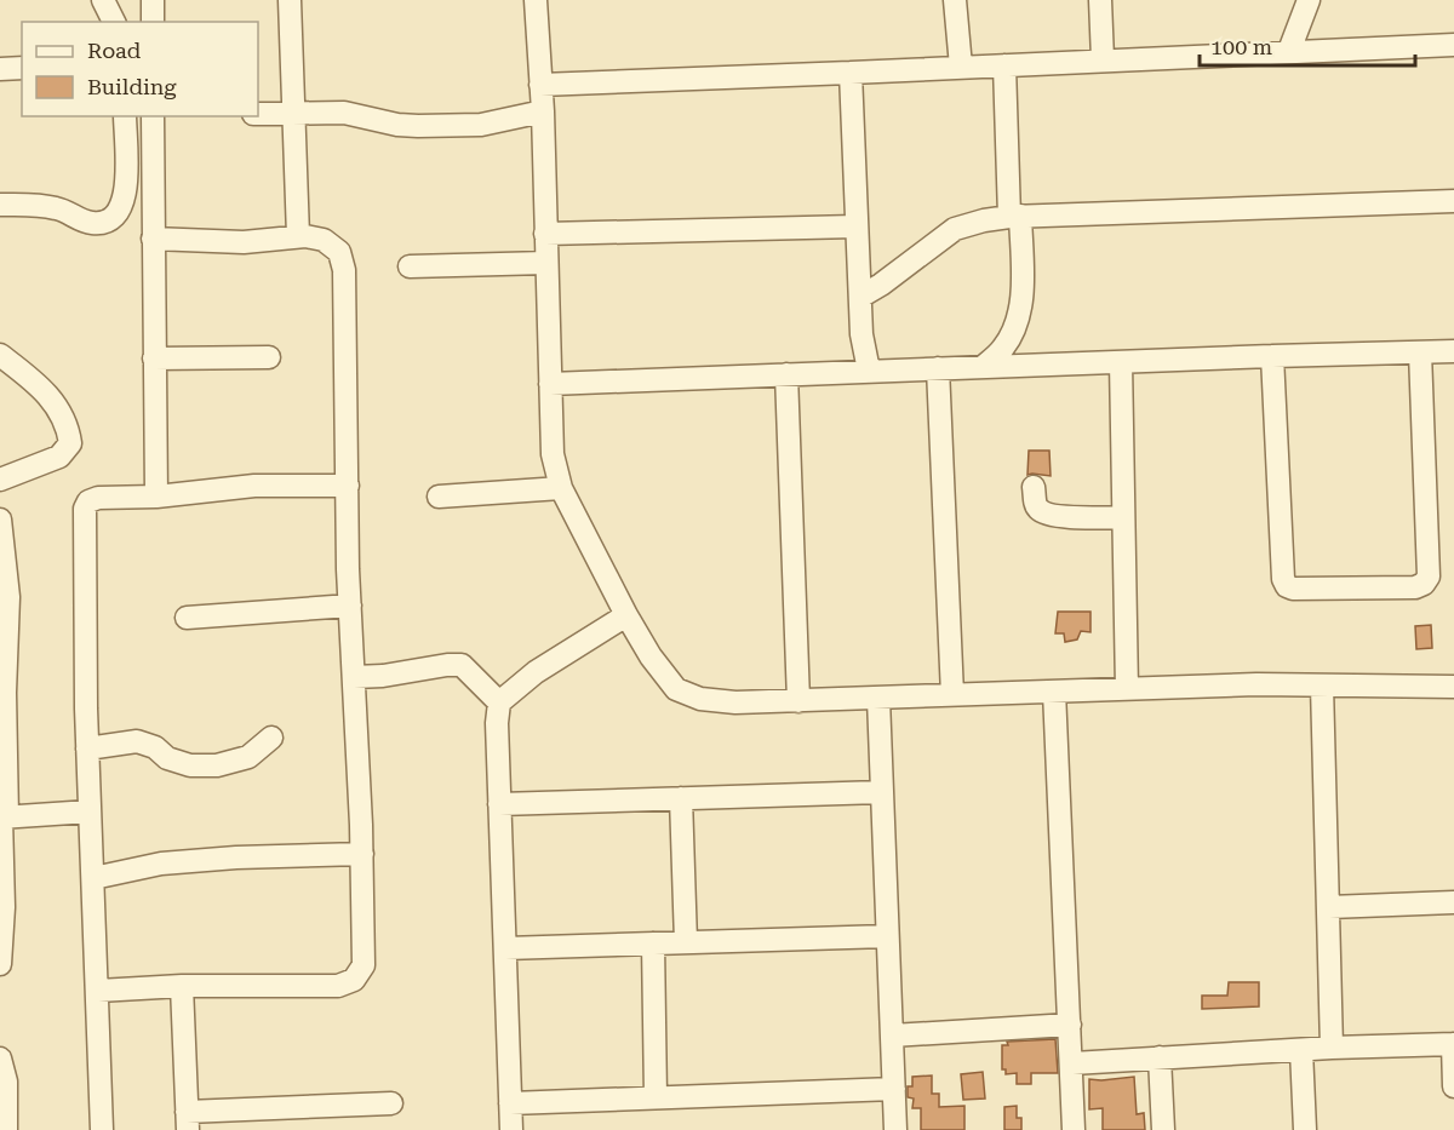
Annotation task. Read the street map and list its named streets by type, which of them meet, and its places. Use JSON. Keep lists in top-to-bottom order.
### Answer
{
  "legend": ["Road", "Building"],
  "scale_bar": "100 m"
}
